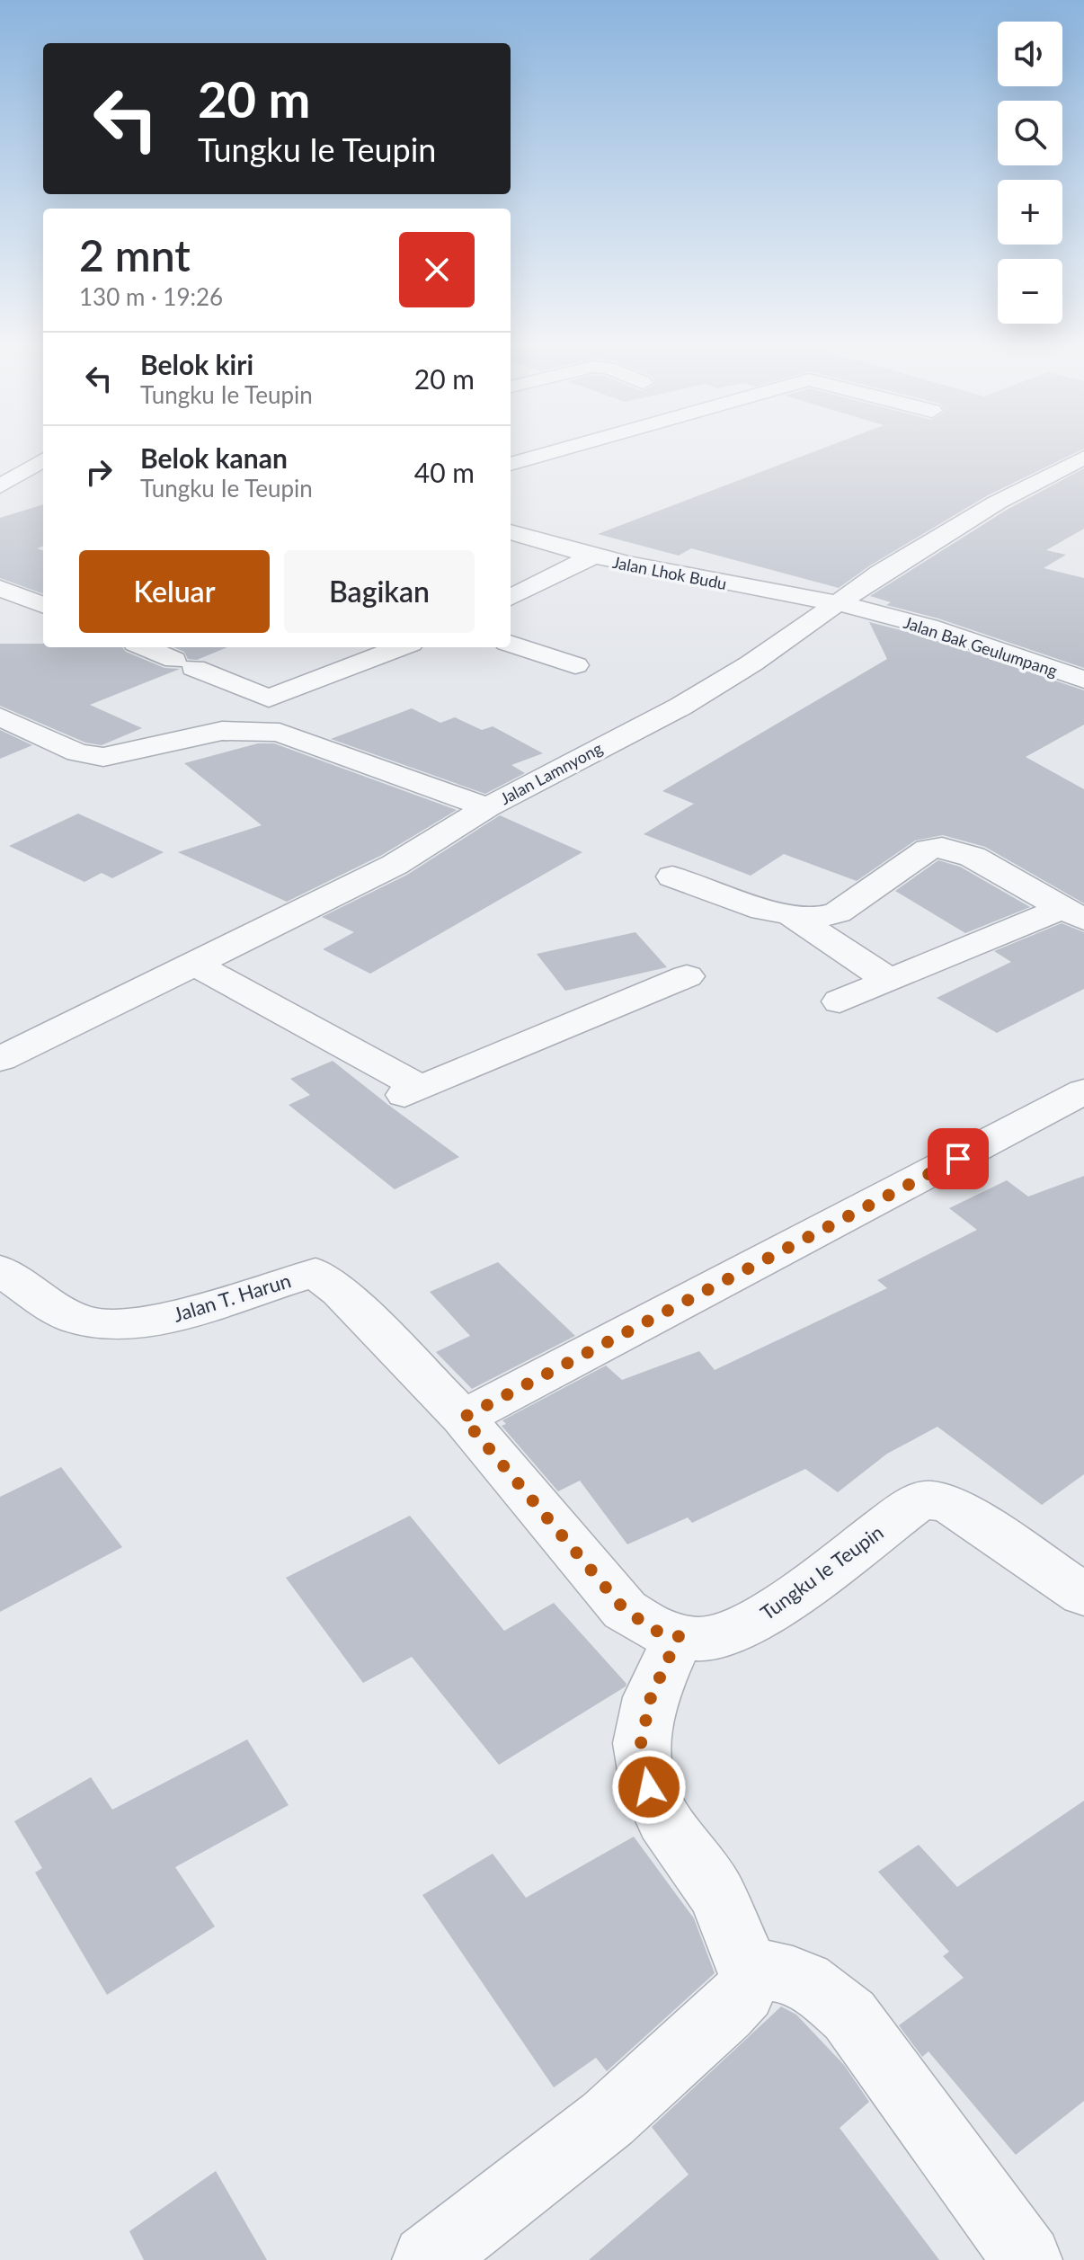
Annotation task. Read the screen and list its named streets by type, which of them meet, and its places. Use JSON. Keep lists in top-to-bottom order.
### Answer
{
  "streets": {
    "street": [
      "Jalan Lhok Budu",
      "Jalan Bak Geulumpang",
      "Jalan Lamnyong",
      "Jalan T. Harun",
      "Tungku Ie Teupin"
    ]
  },
  "crossings": [
    ["Jalan Lhok Budu", "Jalan Bak Geulumpang"],
    ["Jalan Lhok Budu", "Jalan Lamnyong"],
    ["Jalan Bak Geulumpang", "Jalan Lamnyong"],
    ["Jalan T. Harun", "Tungku Ie Teupin"]
  ],
  "page": {
    "map_buttons": ["+", "−"],
    "turn": ["20 m", "Tungku Ie Teupin"],
    "heading": ["2 mnt", "130 m · 19:26"],
    "list": [
      {
        "name": "Belok kiri",
        "note": "Tungku Ie Teupin",
        "value": "20 m"
      },
      {
        "name": "Belok kanan",
        "note": "Tungku Ie Teupin",
        "value": "40 m"
      }
    ],
    "buttons": ["Keluar", "Bagikan"]
  }
}
